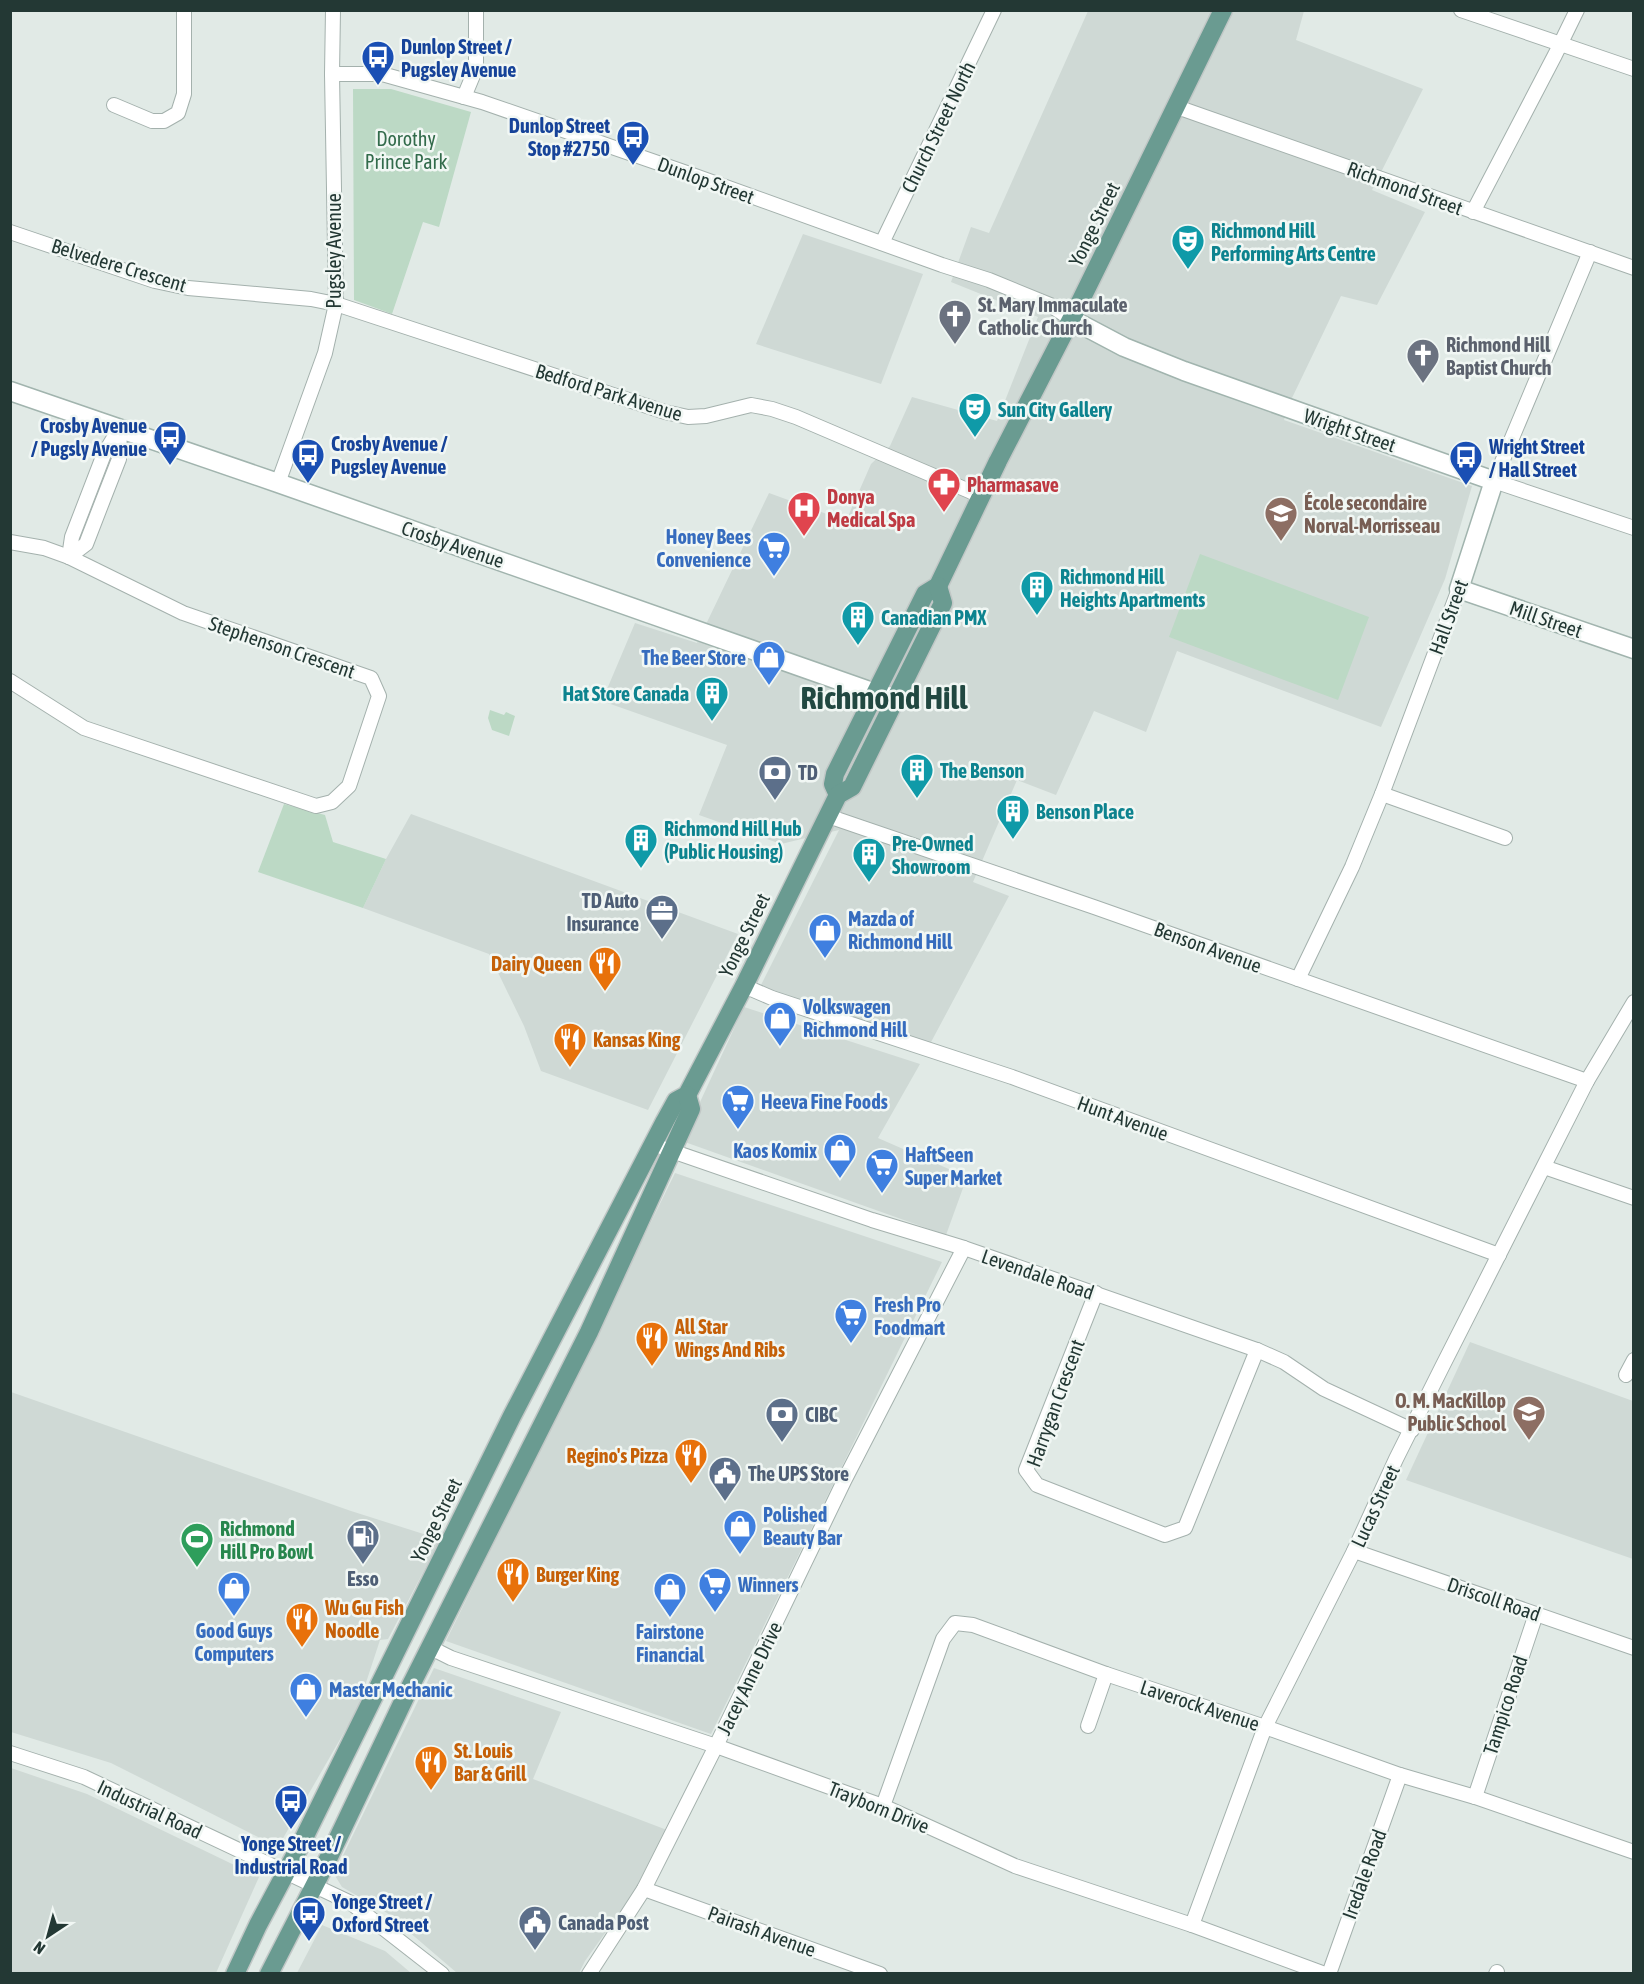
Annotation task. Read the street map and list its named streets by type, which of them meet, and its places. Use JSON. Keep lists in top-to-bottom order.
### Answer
{
  "streets": {
    "main road": ["Yonge Street"],
    "street": [
      "Church Street North",
      "Dunlop Street",
      "Richmond Street",
      "Pugsley Avenue",
      "Belvedere Crescent",
      "Bedford Park Avenue",
      "Wright Street",
      "Crosby Avenue",
      "Hall Street",
      "Mill Street",
      "Stephenson Crescent",
      "Benson Avenue",
      "Hunt Avenue",
      "Levendale Road",
      "Harrygan Crescent",
      "Lucas Street",
      "Driscoll Road",
      "Jacey Anne Drive",
      "Laverock Avenue",
      "Tampico Road",
      "Trayborn Drive",
      "Industrial Road",
      "Iredale Road",
      "Pairash Avenue"
    ]
  },
  "crossings": [
    ["Church Street North", "Dunlop Street"],
    ["Dunlop Street", "Yonge Street"],
    ["Dunlop Street", "Pugsley Avenue"],
    ["Dunlop Street", "Wright Street"],
    ["Richmond Street", "Yonge Street"],
    ["Richmond Street", "Hall Street"],
    ["Yonge Street", "Bedford Park Avenue"],
    ["Yonge Street", "Wright Street"],
    ["Yonge Street", "Crosby Avenue"],
    ["Yonge Street", "Benson Avenue"],
    ["Yonge Street", "Hunt Avenue"],
    ["Yonge Street", "Levendale Road"],
    ["Yonge Street", "Trayborn Drive"],
    ["Yonge Street", "Industrial Road"],
    ["Pugsley Avenue", "Belvedere Crescent"],
    ["Pugsley Avenue", "Bedford Park Avenue"],
    ["Pugsley Avenue", "Crosby Avenue"],
    ["Belvedere Crescent", "Bedford Park Avenue"],
    ["Wright Street", "Hall Street"],
    ["Hall Street", "Mill Street"],
    ["Hall Street", "Benson Avenue"],
    ["Benson Avenue", "Lucas Street"],
    ["Hunt Avenue", "Lucas Street"],
    ["Levendale Road", "Harrygan Crescent"],
    ["Levendale Road", "Lucas Street"],
    ["Levendale Road", "Jacey Anne Drive"],
    ["Lucas Street", "Driscoll Road"],
    ["Lucas Street", "Laverock Avenue"],
    ["Lucas Street", "Trayborn Drive"],
    ["Driscoll Road", "Tampico Road"],
    ["Jacey Anne Drive", "Trayborn Drive"],
    ["Jacey Anne Drive", "Pairash Avenue"],
    ["Laverock Avenue", "Tampico Road"],
    ["Laverock Avenue", "Trayborn Drive"],
    ["Laverock Avenue", "Iredale Road"],
    ["Trayborn Drive", "Iredale Road"]
  ],
  "districts": ["Richmond Hill"],
  "parks": ["Dorothy Prince Park"],
  "places": {
    "bus stop": [
      "Dunlop Street / Pugsley Avenue",
      "Dunlop Street Stop #2750",
      "Crosby Avenue / Pugsly Avenue",
      "Crosby Avenue / Pugsley Avenue",
      "Wright Street / Hall Street",
      "Yonge Street / Industrial Road",
      "Yonge Street / Oxford Street"
    ],
    "theatre": ["Richmond Hill Performing Arts Centre", "Sun City Gallery"],
    "church": ["St. Mary Immaculate Catholic Church", "Richmond Hill Baptist Church"],
    "pharmacy": ["Pharmasave"],
    "hospital": ["Donya Medical Spa"],
    "school or university": ["École secondaire Norval-Morrisseau", "O. M. MacKillop Public School"],
    "supermarket": [
      "Honey Bees Convenience",
      "Heeva Fine Foods",
      "HaftSeen Super Market",
      "Fresh Pro Foodmart",
      "Winners"
    ],
    "building": [
      "Richmond Hill Heights Apartments",
      "Canadian PMX",
      "Hat Store Canada",
      "The Benson",
      "Benson Place",
      "Richmond Hill Hub (Public Housing)",
      "Pre-Owned Showroom"
    ],
    "shop": [
      "The Beer Store",
      "Mazda of Richmond Hill",
      "Volkswagen Richmond Hill",
      "Kaos Komix",
      "Polished Beauty Bar",
      "Good Guys Computers",
      "Fairstone Financial",
      "Master Mechanic"
    ],
    "bank": ["TD", "CIBC"],
    "office": ["TD Auto Insurance"],
    "restaurant": [
      "Dairy Queen",
      "Kansas King",
      "All Star Wings And Ribs",
      "Regino's Pizza",
      "Burger King",
      "Wu Gu Fish Noodle",
      "St. Louis Bar & Grill"
    ],
    "public building": ["The UPS Store", "Canada Post"],
    "fuel station": ["Esso"],
    "sports": ["Richmond Hill Pro Bowl"]
  },
  "north": "bottom left"
}
